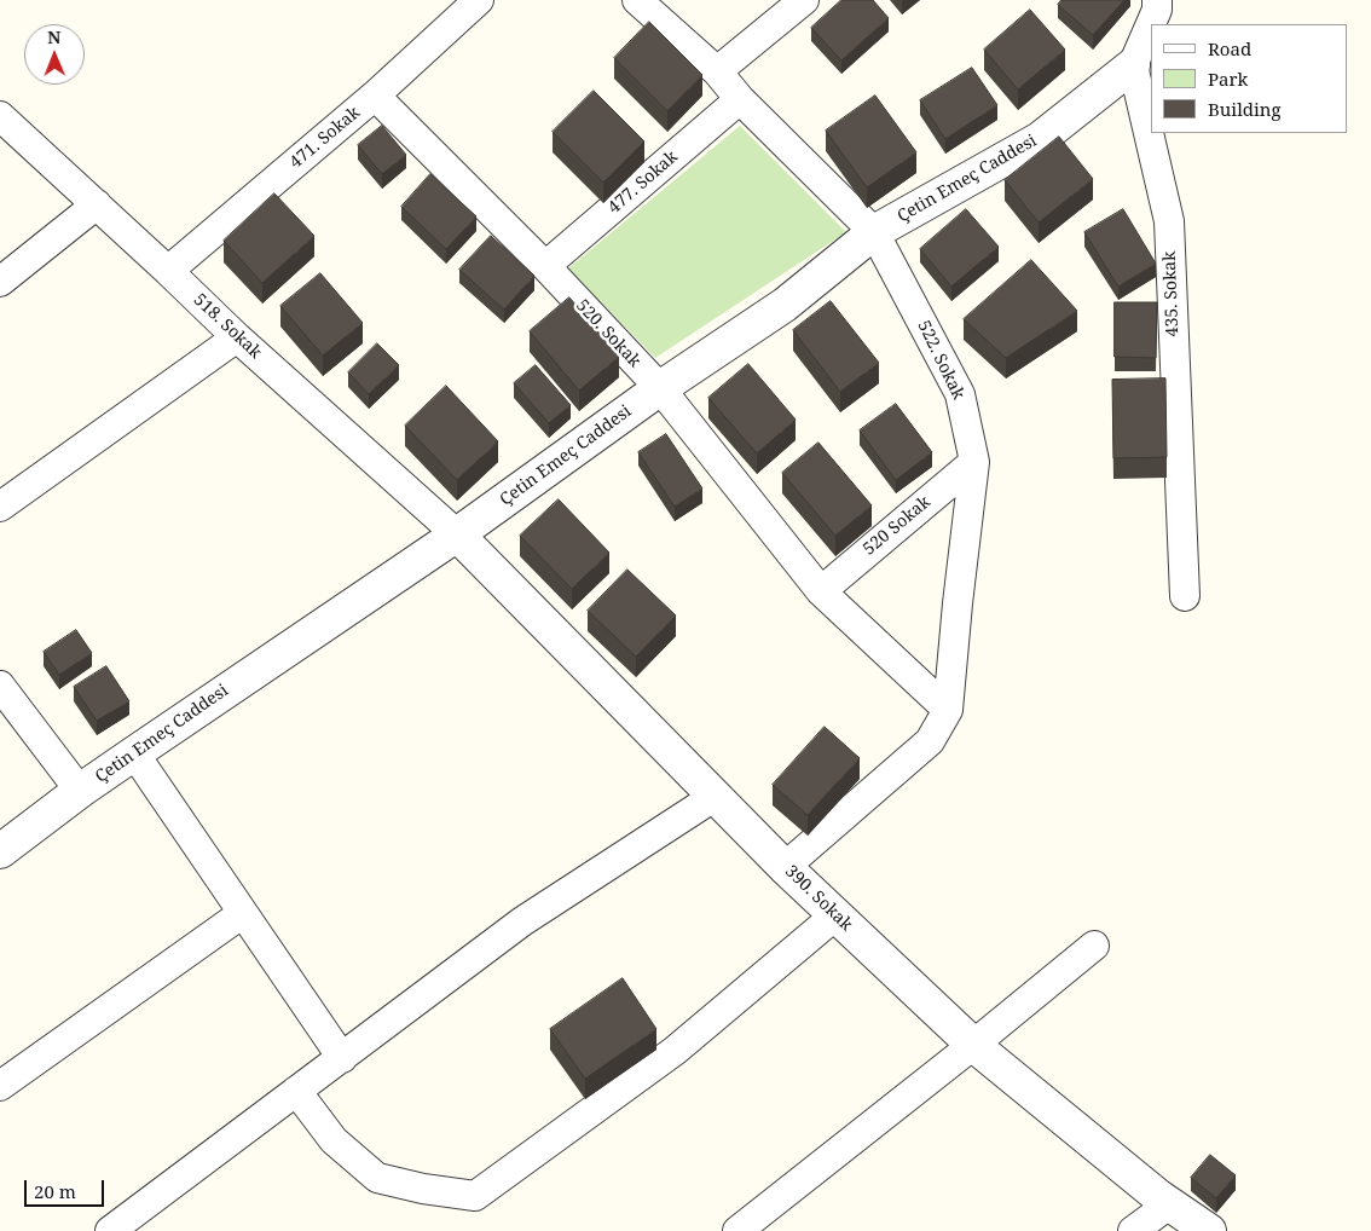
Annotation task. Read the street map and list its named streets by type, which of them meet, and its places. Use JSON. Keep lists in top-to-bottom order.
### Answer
{
  "streets": {
    "street": [
      "471. Sokak",
      "Çetin Emeç Caddesi",
      "477. Sokak",
      "435. Sokak",
      "518. Sokak",
      "520. Sokak",
      "522. Sokak",
      "520 Sokak",
      "390. Sokak"
    ]
  },
  "crossings": [
    ["471. Sokak", "518. Sokak"],
    ["471. Sokak", "520. Sokak"],
    ["Çetin Emeç Caddesi", "435. Sokak"],
    ["Çetin Emeç Caddesi", "518. Sokak"],
    ["Çetin Emeç Caddesi", "520. Sokak"],
    ["Çetin Emeç Caddesi", "522. Sokak"],
    ["Çetin Emeç Caddesi", "390. Sokak"],
    ["477. Sokak", "520. Sokak"],
    ["477. Sokak", "522. Sokak"],
    ["518. Sokak", "390. Sokak"],
    ["520. Sokak", "522. Sokak"],
    ["520. Sokak", "520 Sokak"],
    ["522. Sokak", "520 Sokak"],
    ["522. Sokak", "390. Sokak"]
  ],
  "legend": ["Road", "Park", "Building"],
  "scale_bar": "20 m",
  "north": "top"
}
